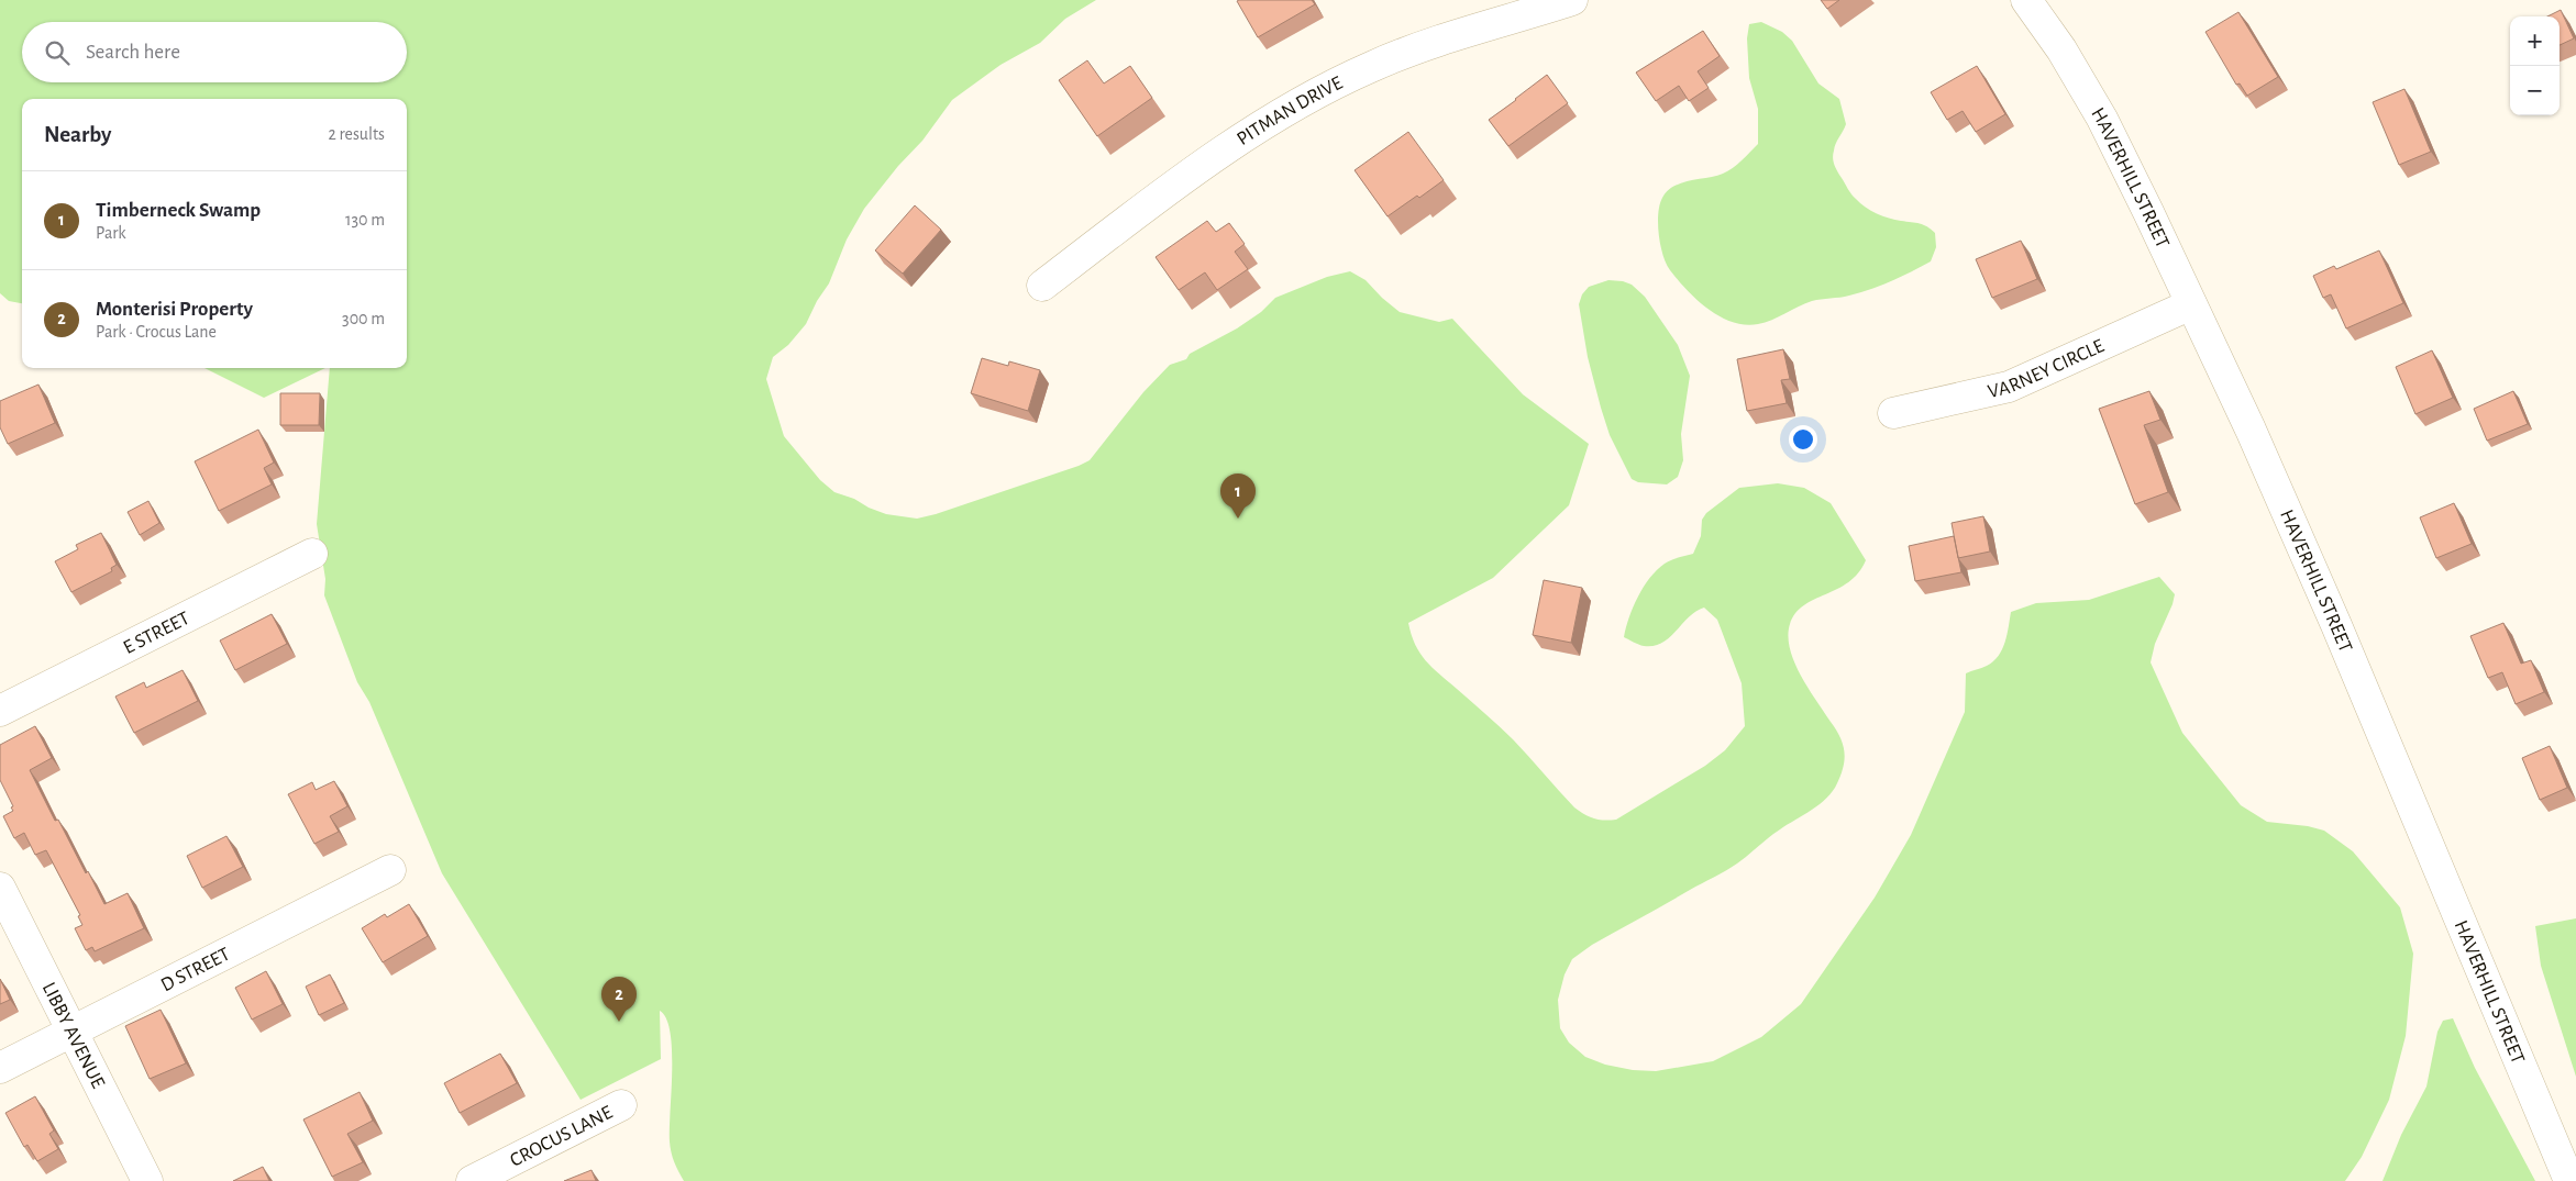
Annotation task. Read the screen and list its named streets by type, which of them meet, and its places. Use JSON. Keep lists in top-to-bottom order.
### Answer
{
  "streets": {
    "street": [
      "PITMAN DRIVE",
      "HAVERHILL STREET",
      "VARNEY CIRCLE",
      "E STREET",
      "D STREET",
      "LIBBY AVENUE",
      "CROCUS LANE"
    ]
  },
  "crossings": [
    ["HAVERHILL STREET", "VARNEY CIRCLE"],
    ["D STREET", "LIBBY AVENUE"]
  ],
  "page": {
    "map_buttons": ["+", "−"],
    "search": "Search here",
    "heading": ["Nearby", "2 results"],
    "list": [
      {
        "mark": "1",
        "name": "Timberneck Swamp",
        "note": "Park",
        "value": "130 m"
      },
      {
        "mark": "2",
        "name": "Monterisi Property",
        "note": "Park · Crocus Lane",
        "value": "300 m"
      }
    ],
    "pins": ["1", "2"]
  }
}
